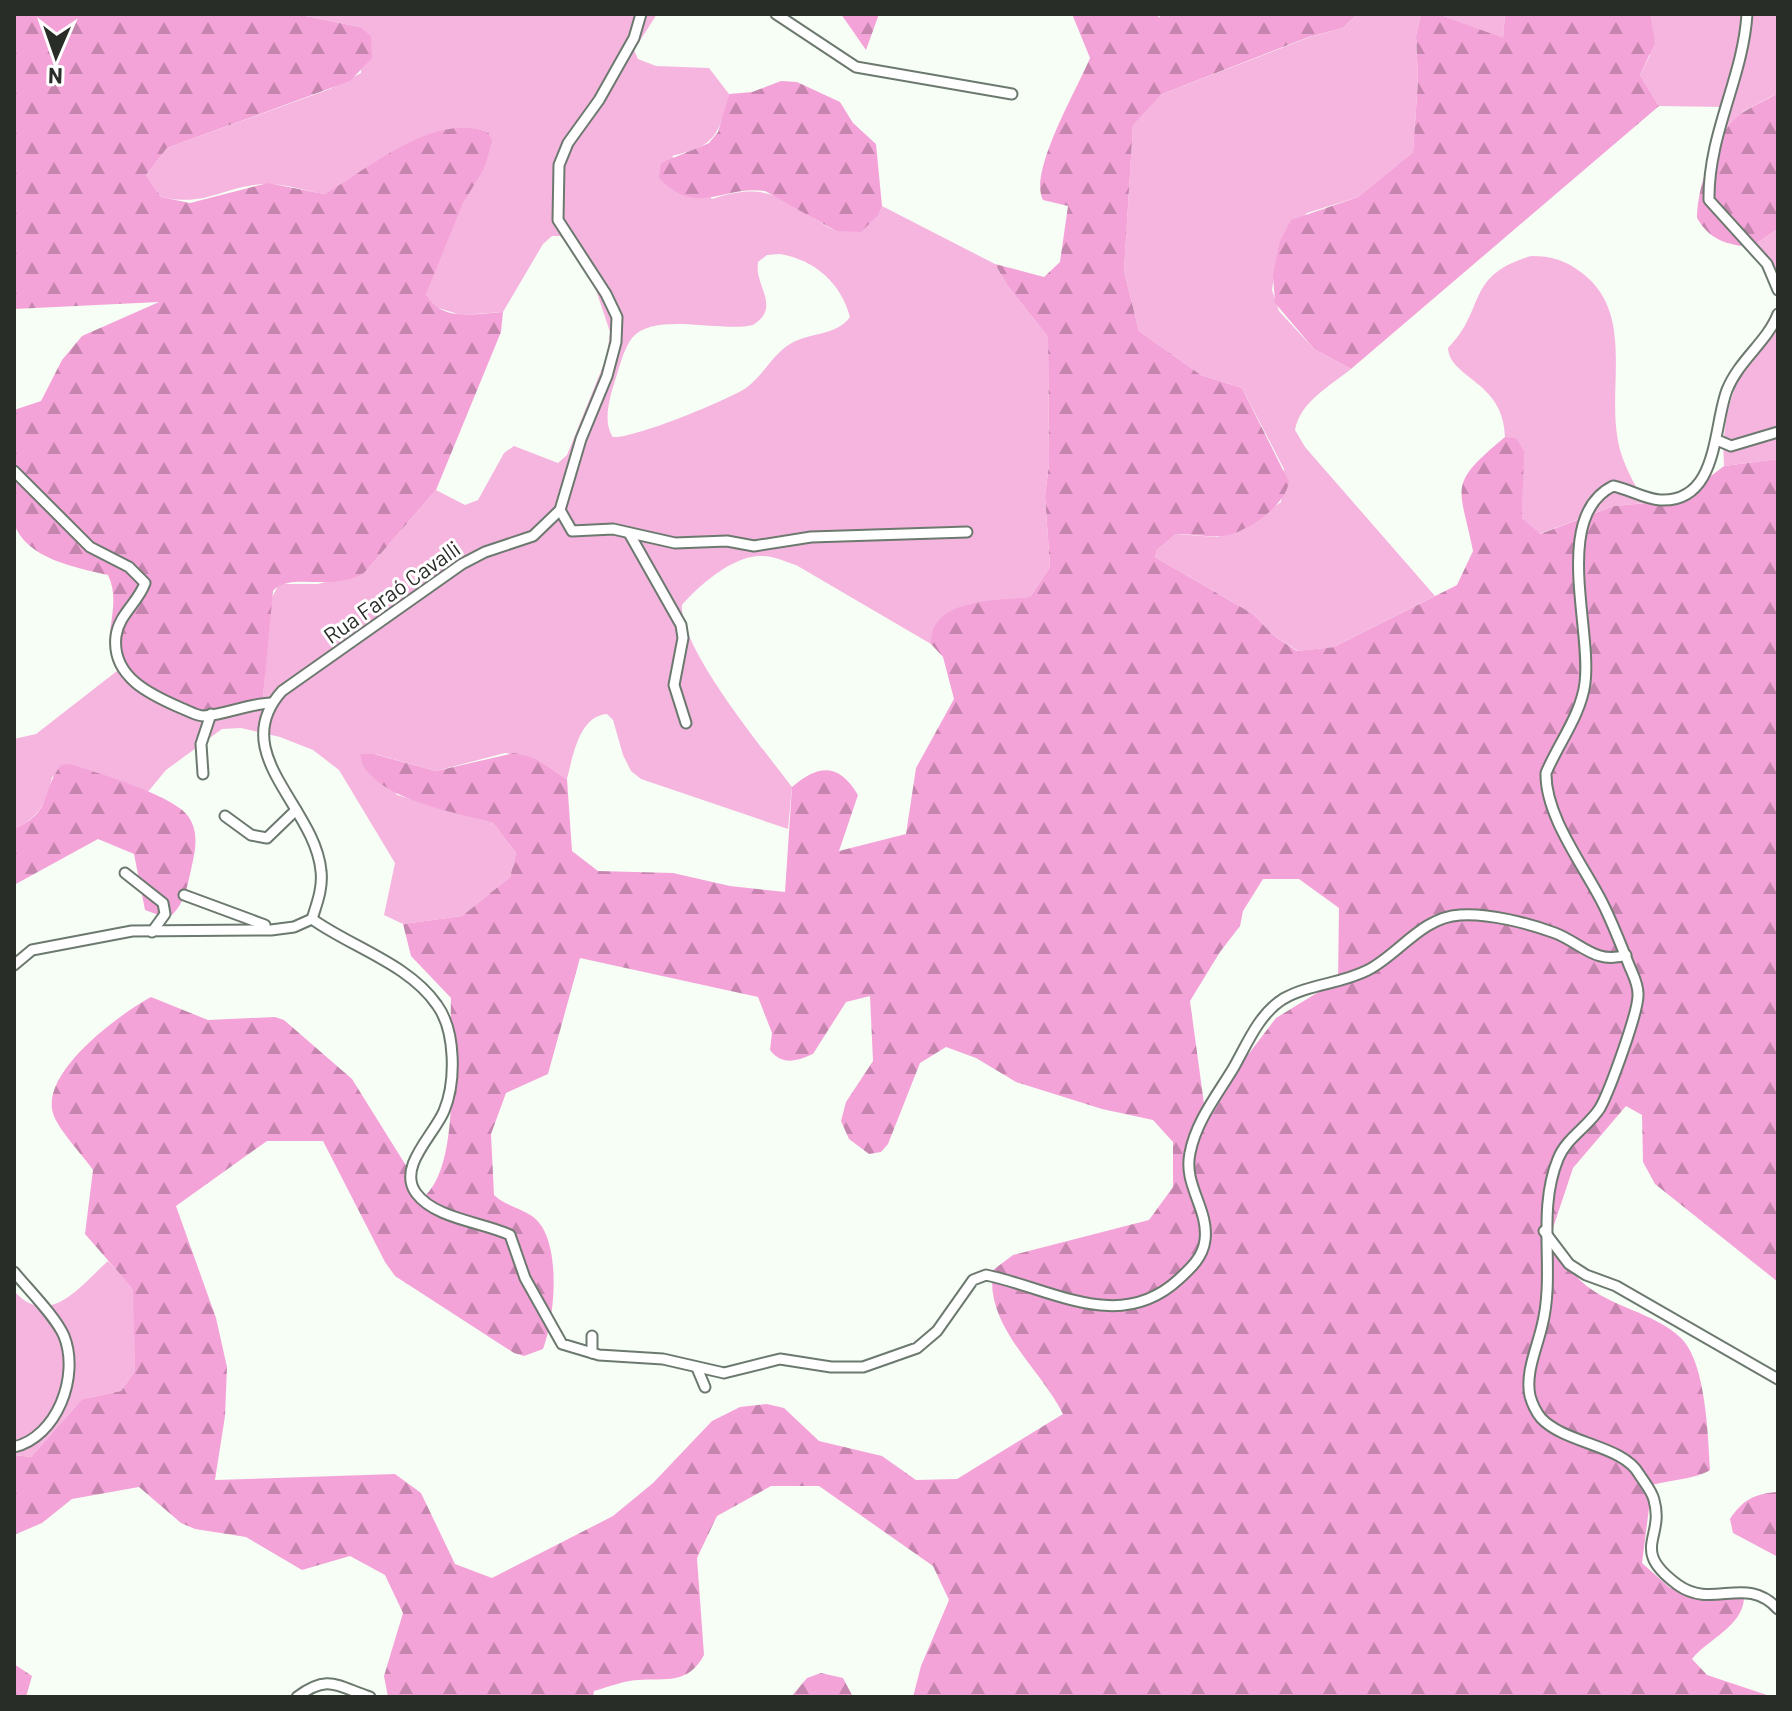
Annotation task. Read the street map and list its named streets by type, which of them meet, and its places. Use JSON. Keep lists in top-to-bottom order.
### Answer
{
  "streets": {
    "street": ["Rua Faraó Cavalli"]
  },
  "north": "bottom"
}
